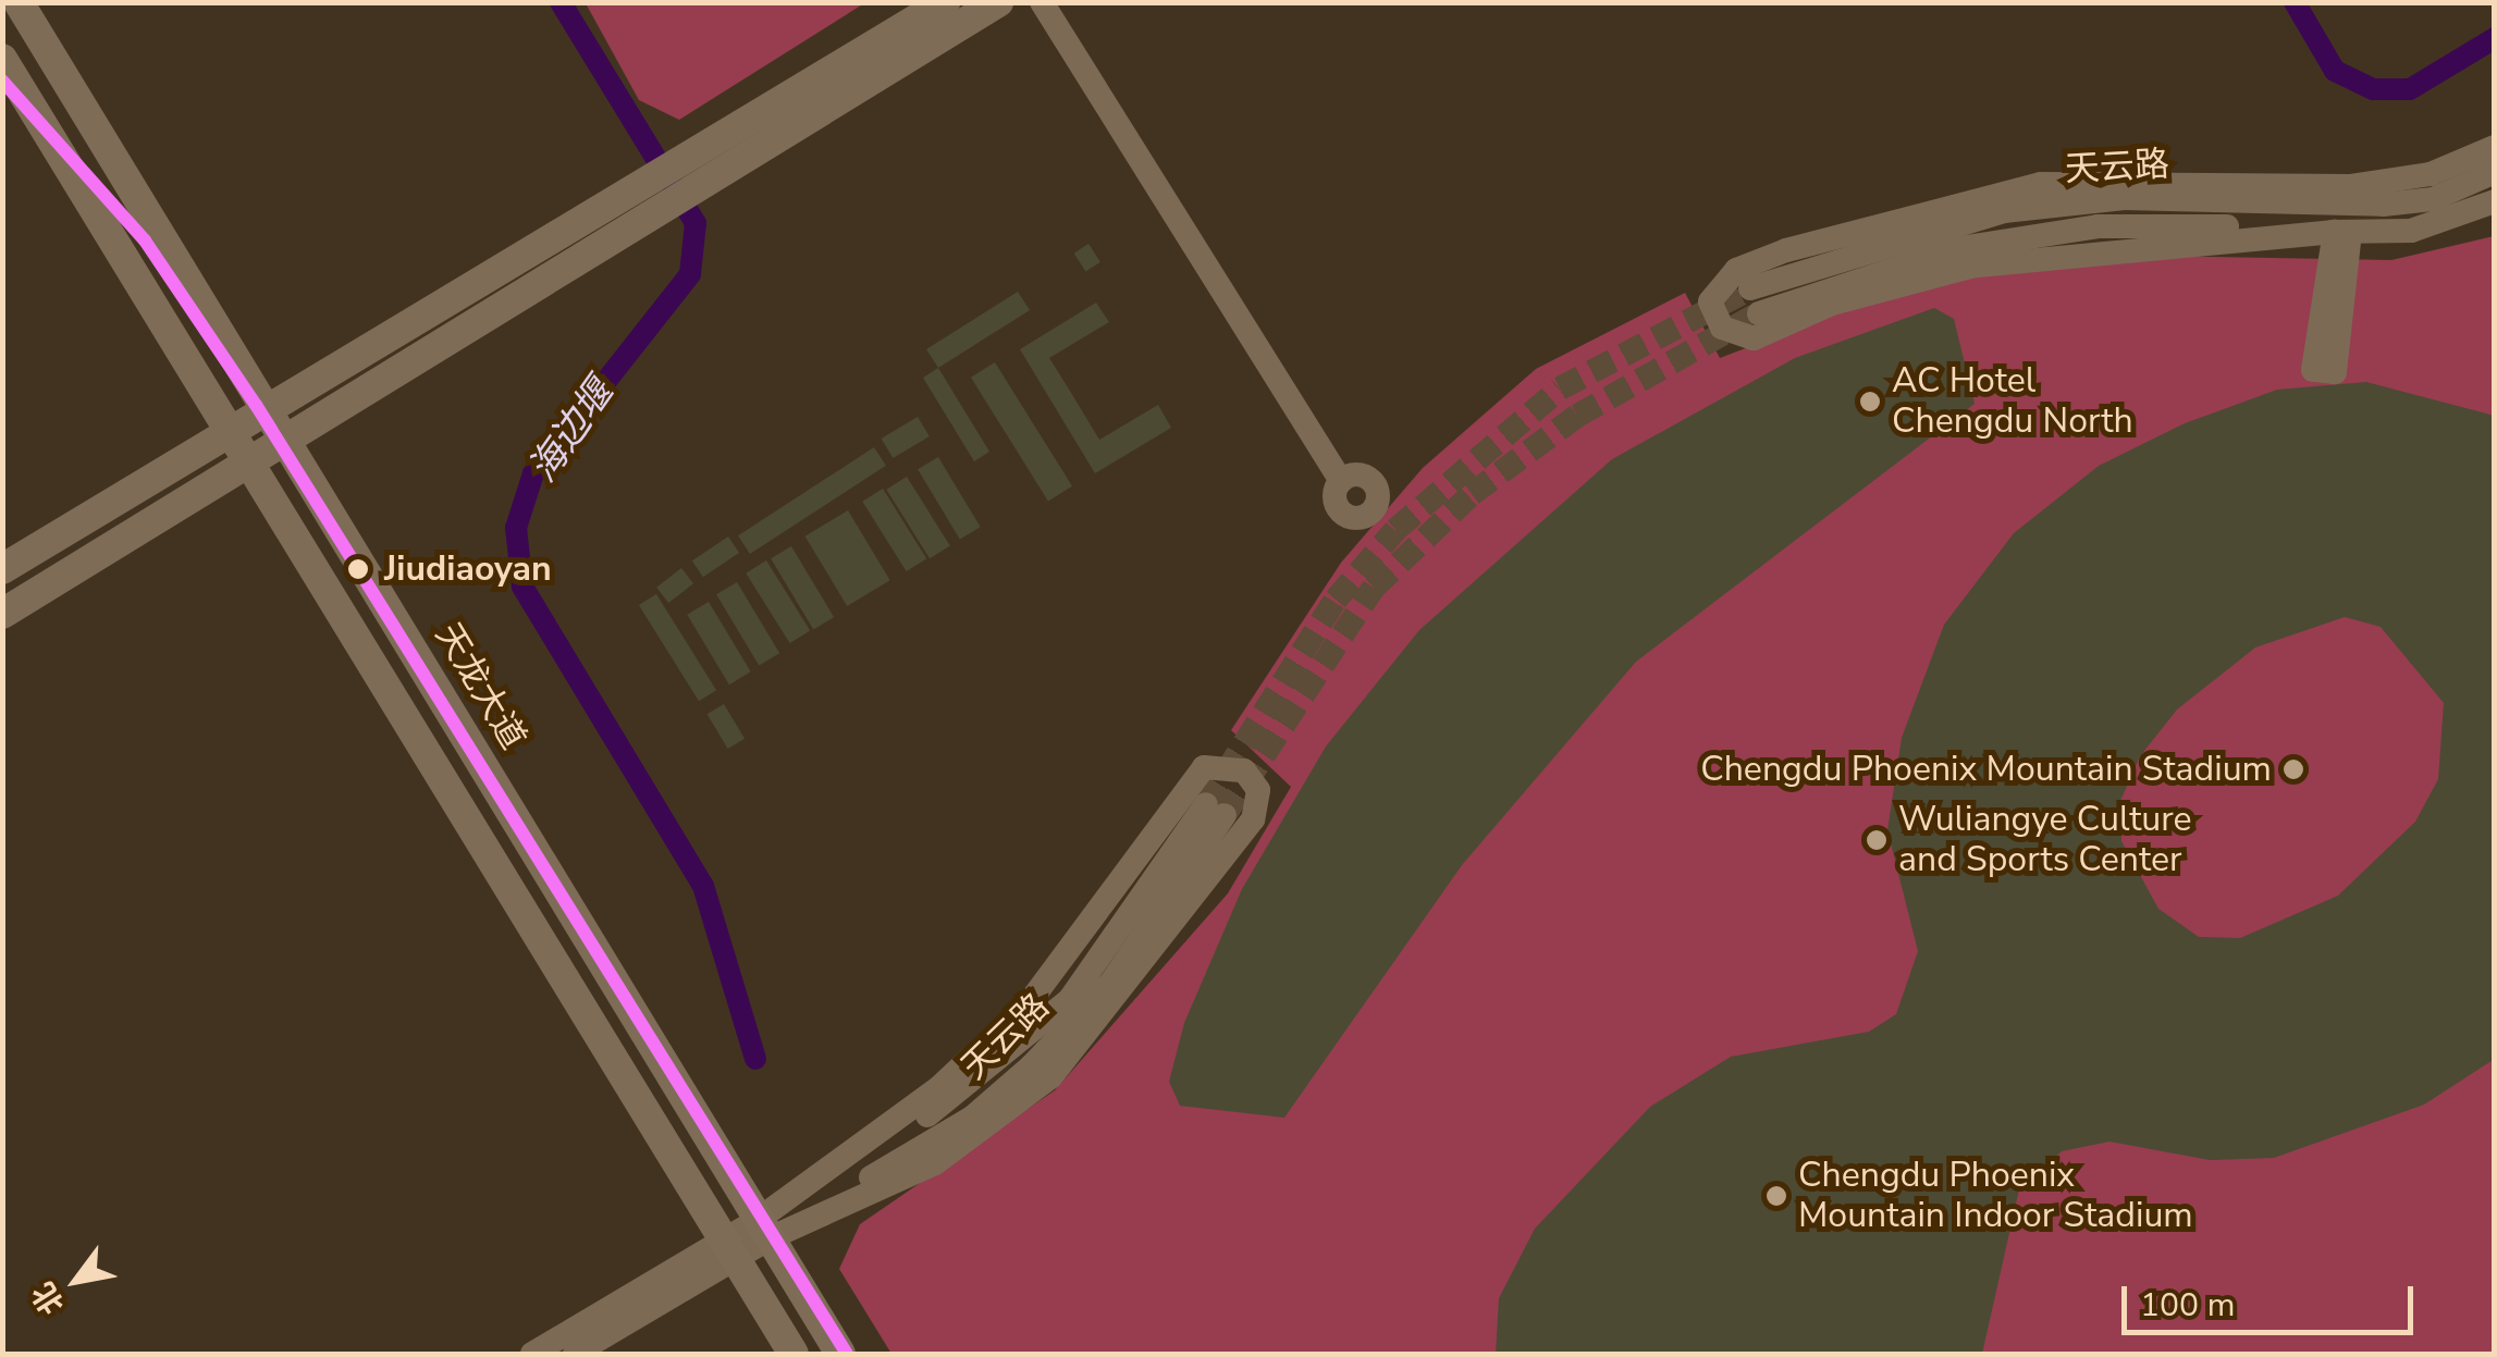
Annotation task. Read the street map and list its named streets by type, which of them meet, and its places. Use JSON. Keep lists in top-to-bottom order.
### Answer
{
  "streets": {
    "main road": ["天龙大道"],
    "street": ["天云路"]
  },
  "crossings": [
    ["天云路", "天龙大道"]
  ],
  "water": ["海边堰"],
  "places": [
    "AC Hotel Chengdu North",
    "Jiudiaoyan",
    "Chengdu Phoenix Mountain Stadium",
    "Wuliangye Culture and Sports Center",
    "Chengdu Phoenix Mountain Indoor Stadium"
  ],
  "scale_bar": "100 m",
  "north": "bottom left"
}
